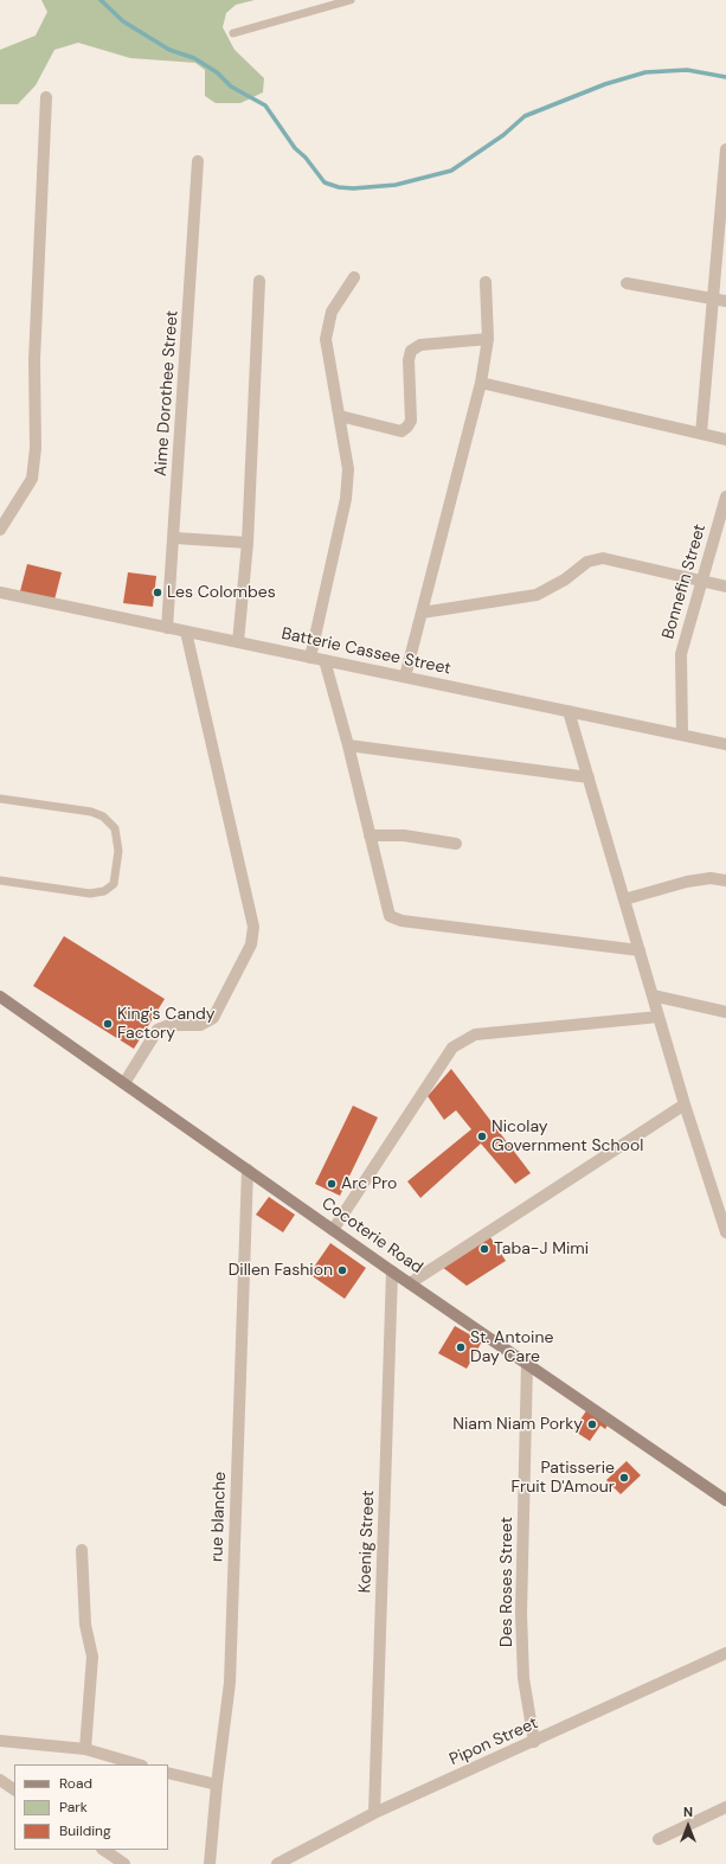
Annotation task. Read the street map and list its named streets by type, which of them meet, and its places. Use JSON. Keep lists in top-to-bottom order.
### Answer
{
  "streets": {
    "street": [
      "Aime Dorothee Street",
      "Bonnefin Street",
      "Batterie Cassee Street",
      "Cocoterie Road",
      "rue blanche",
      "Koenig Street",
      "Des Roses Street",
      "Pipon Street"
    ]
  },
  "crossings": [
    ["Aime Dorothee Street", "Batterie Cassee Street"],
    ["Bonnefin Street", "Batterie Cassee Street"],
    ["Cocoterie Road", "rue blanche"],
    ["Cocoterie Road", "Koenig Street"],
    ["Cocoterie Road", "Des Roses Street"],
    ["Koenig Street", "Pipon Street"],
    ["Des Roses Street", "Pipon Street"]
  ],
  "places": [
    "Les Colombes",
    "King's Candy Factory",
    "Nicolay Government School",
    "Arc Pro",
    "Taba-J Mimi",
    "Dillen Fashion",
    "St. Antoine Day Care",
    "Niam Niam Porky",
    "Patisserie Fruit D'Amour"
  ],
  "legend": ["Road", "Park", "Building"],
  "north": "top"
}
